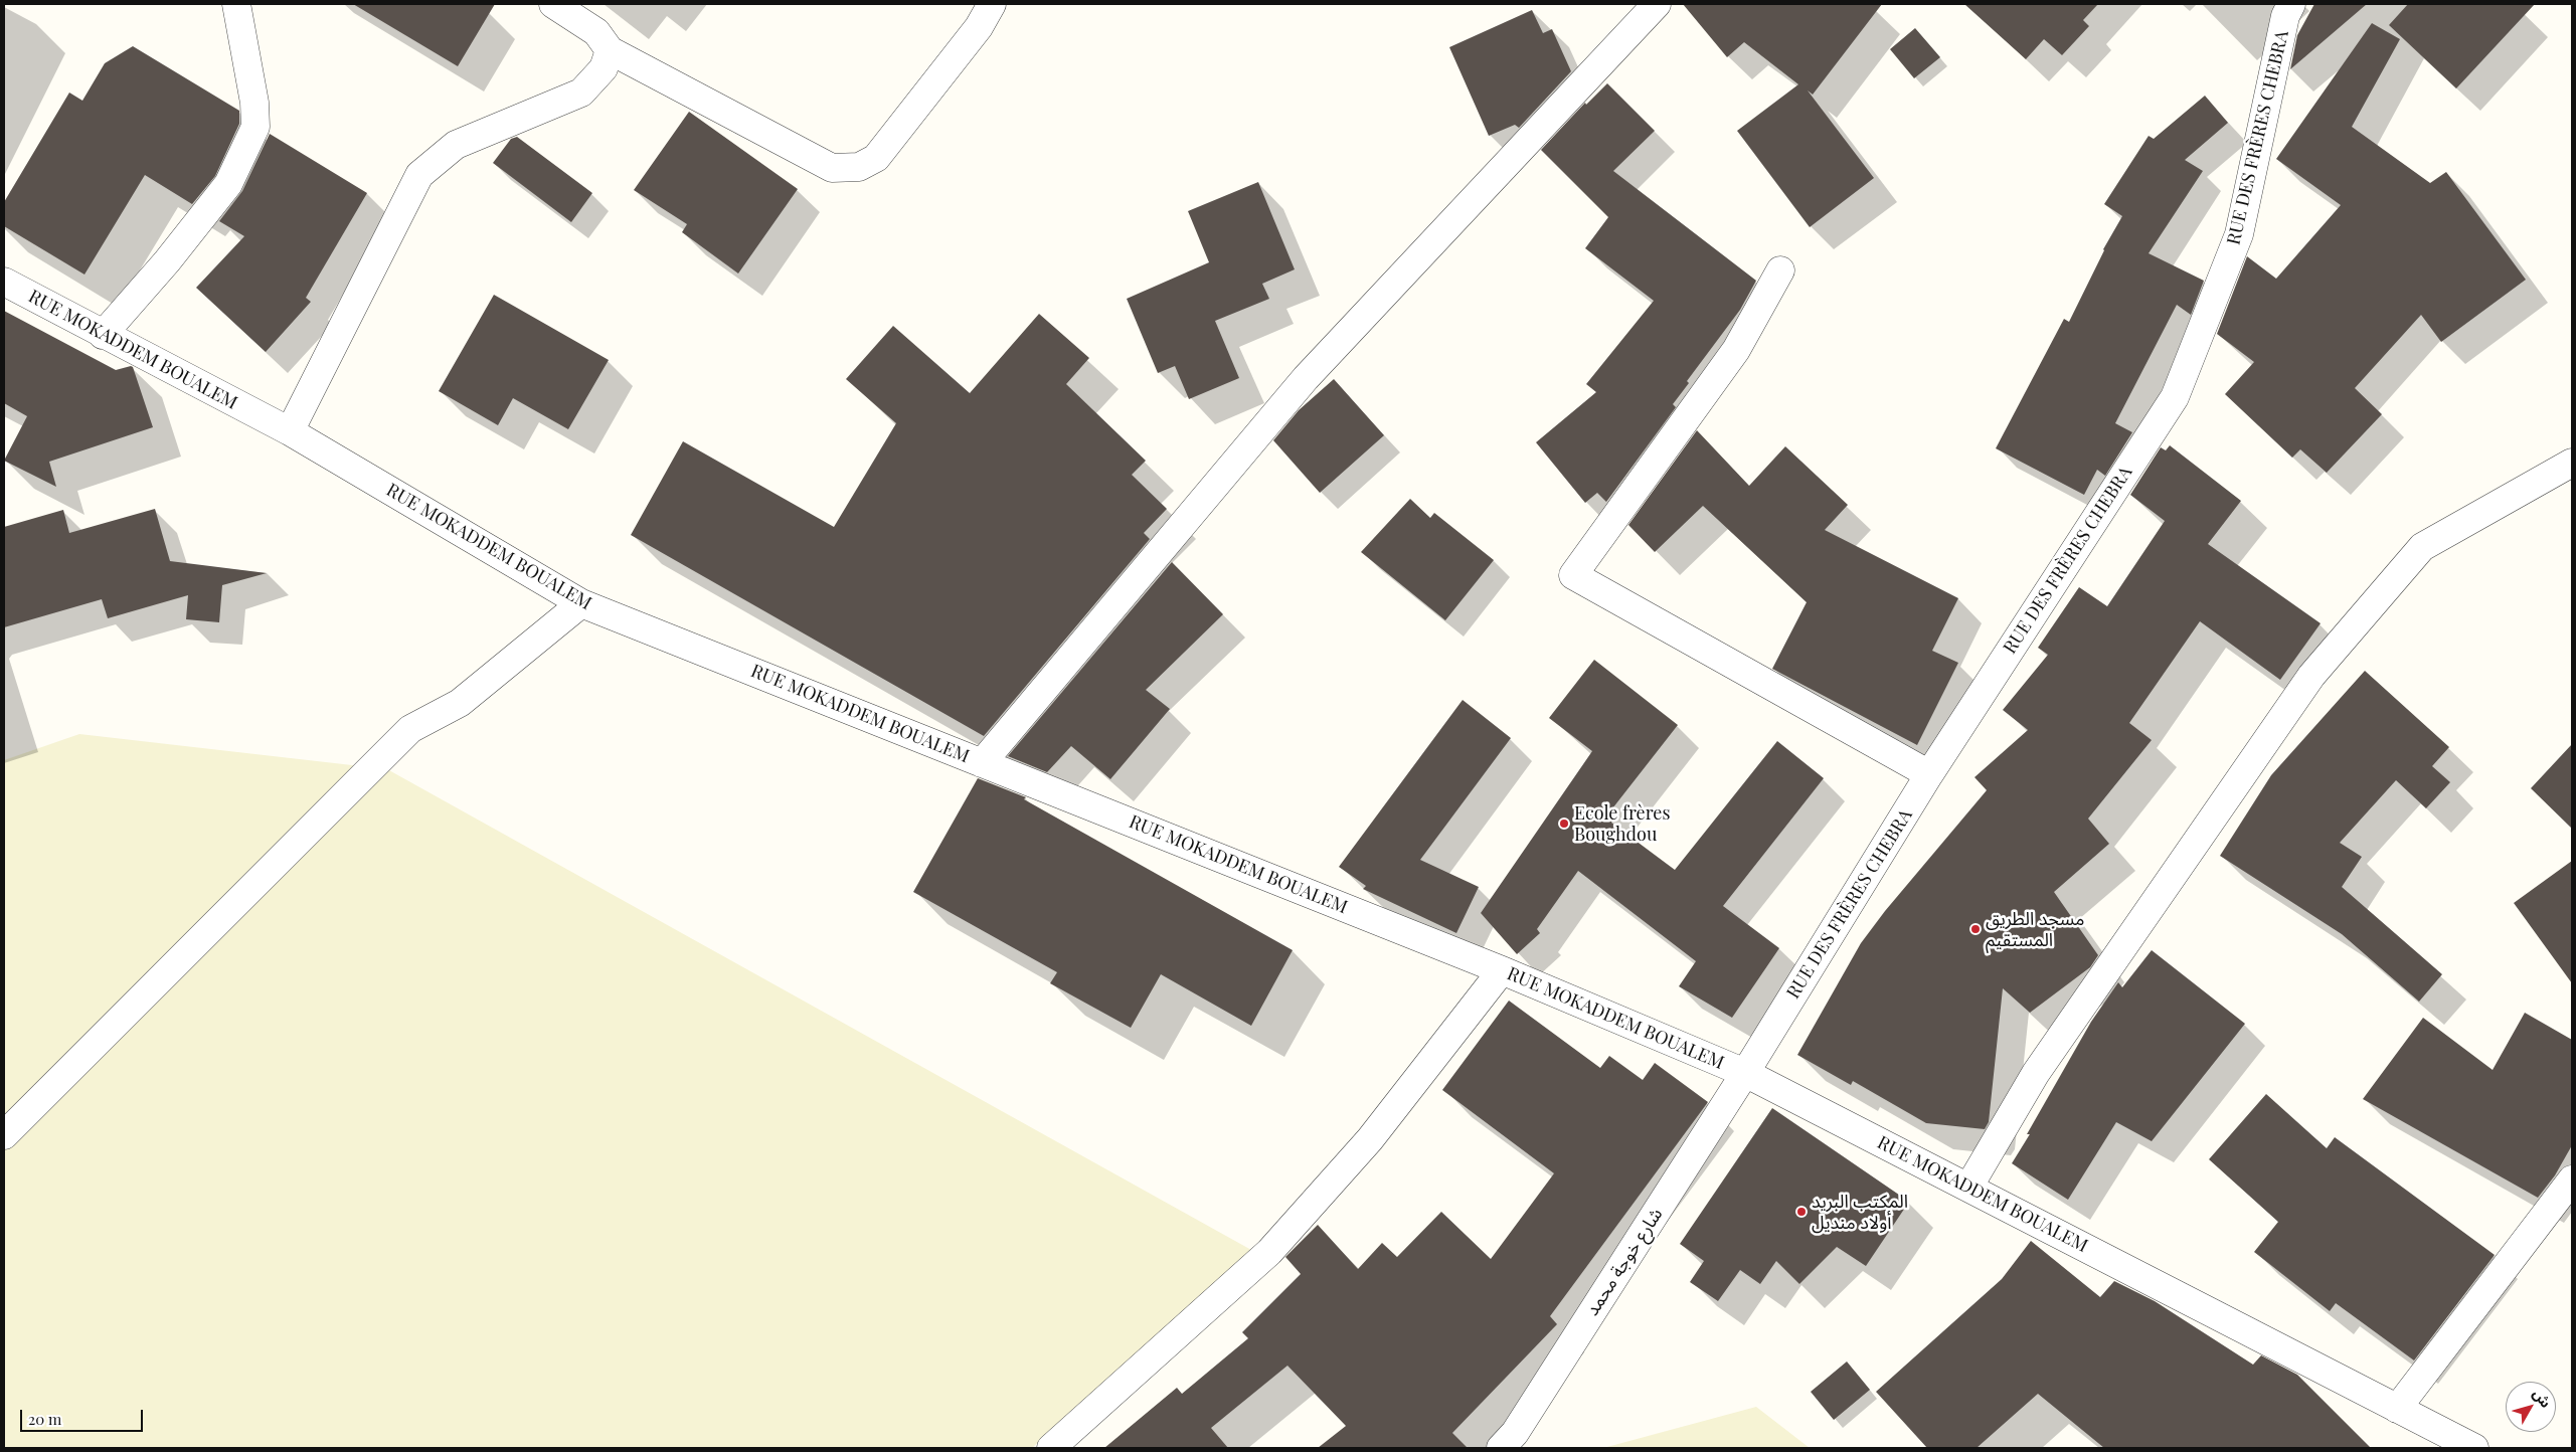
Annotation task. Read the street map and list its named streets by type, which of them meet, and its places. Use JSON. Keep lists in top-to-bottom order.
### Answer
{
  "streets": {
    "street": ["RUE DES FRÈRES CHEBRA", "RUE MOKADDEM BOUALEM", "شارع خوجة محمد"]
  },
  "crossings": [
    ["RUE DES FRÈRES CHEBRA", "RUE MOKADDEM BOUALEM"],
    ["RUE DES FRÈRES CHEBRA", "شارع خوجة محمد"],
    ["RUE MOKADDEM BOUALEM", "شارع خوجة محمد"]
  ],
  "places": ["Ecole frères Boughdou", "مسجد الطريق المستقيم", "المكتب البريد أولاد منديل"],
  "scale_bar": "20 m",
  "north": "top right"
}
